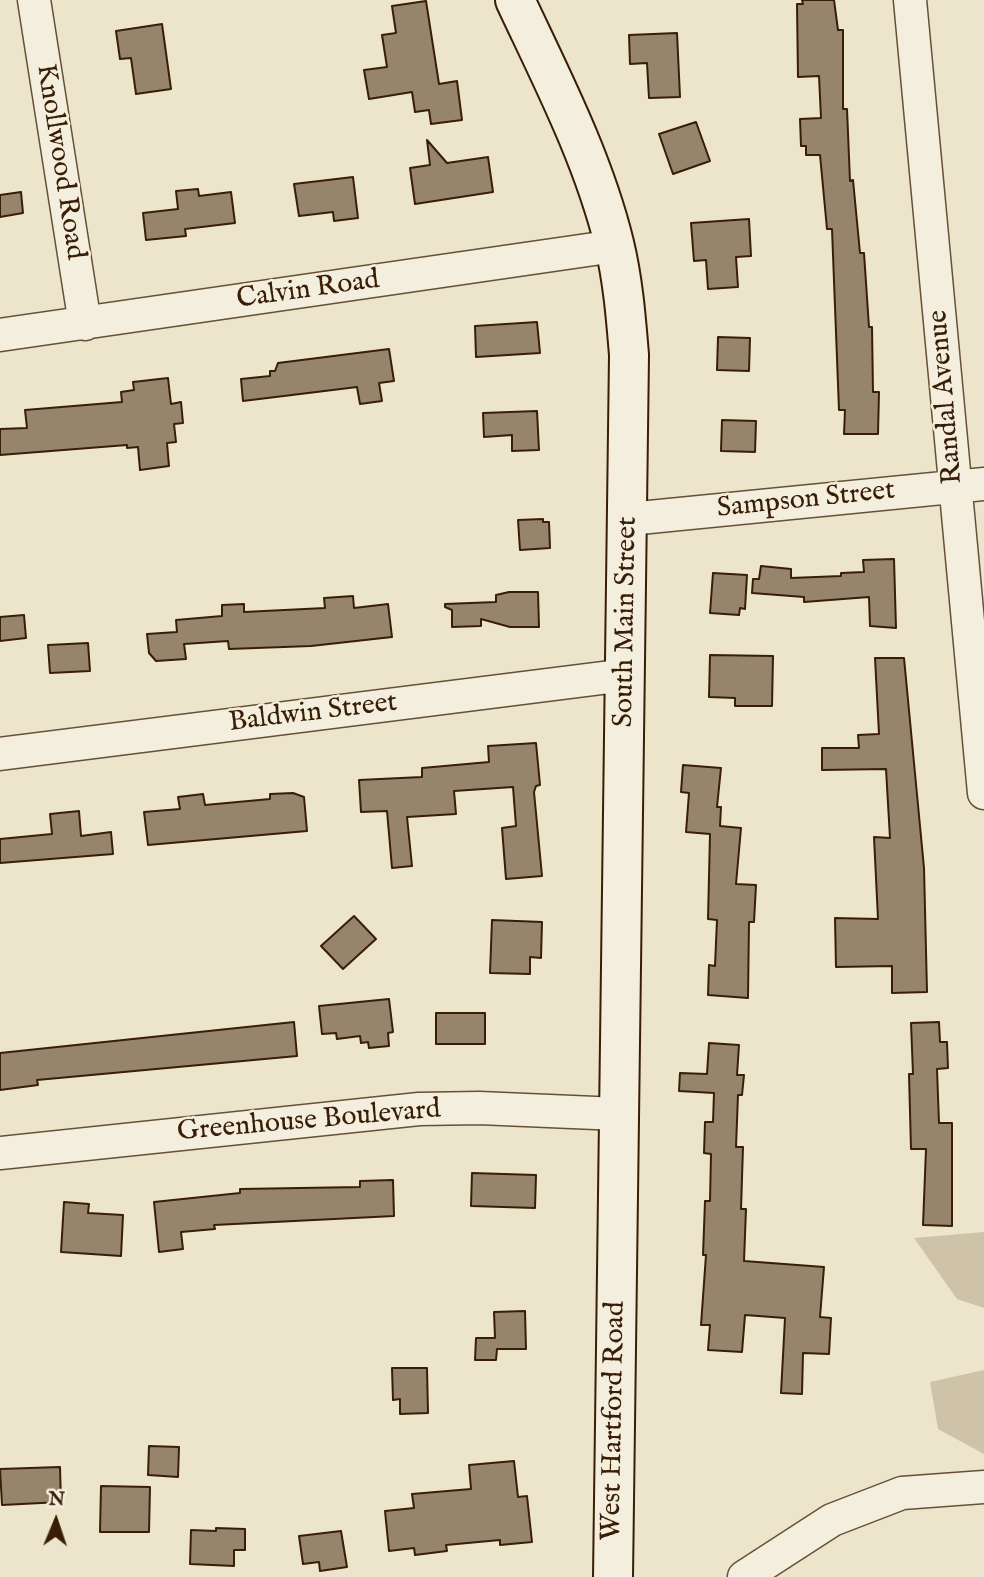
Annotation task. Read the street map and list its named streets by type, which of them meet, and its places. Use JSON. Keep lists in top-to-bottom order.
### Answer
{
  "streets": {
    "street": [
      "Knollwood Road",
      "Calvin Road",
      "Randal Avenue",
      "Sampson Street",
      "South Main Street",
      "Baldwin Street",
      "Greenhouse Boulevard",
      "West Hartford Road"
    ]
  },
  "crossings": [
    ["Knollwood Road", "Calvin Road"],
    ["Calvin Road", "South Main Street"],
    ["Randal Avenue", "Sampson Street"],
    ["Sampson Street", "South Main Street"],
    ["South Main Street", "Baldwin Street"],
    ["South Main Street", "Greenhouse Boulevard"],
    ["South Main Street", "West Hartford Road"]
  ],
  "north": "top"
}
